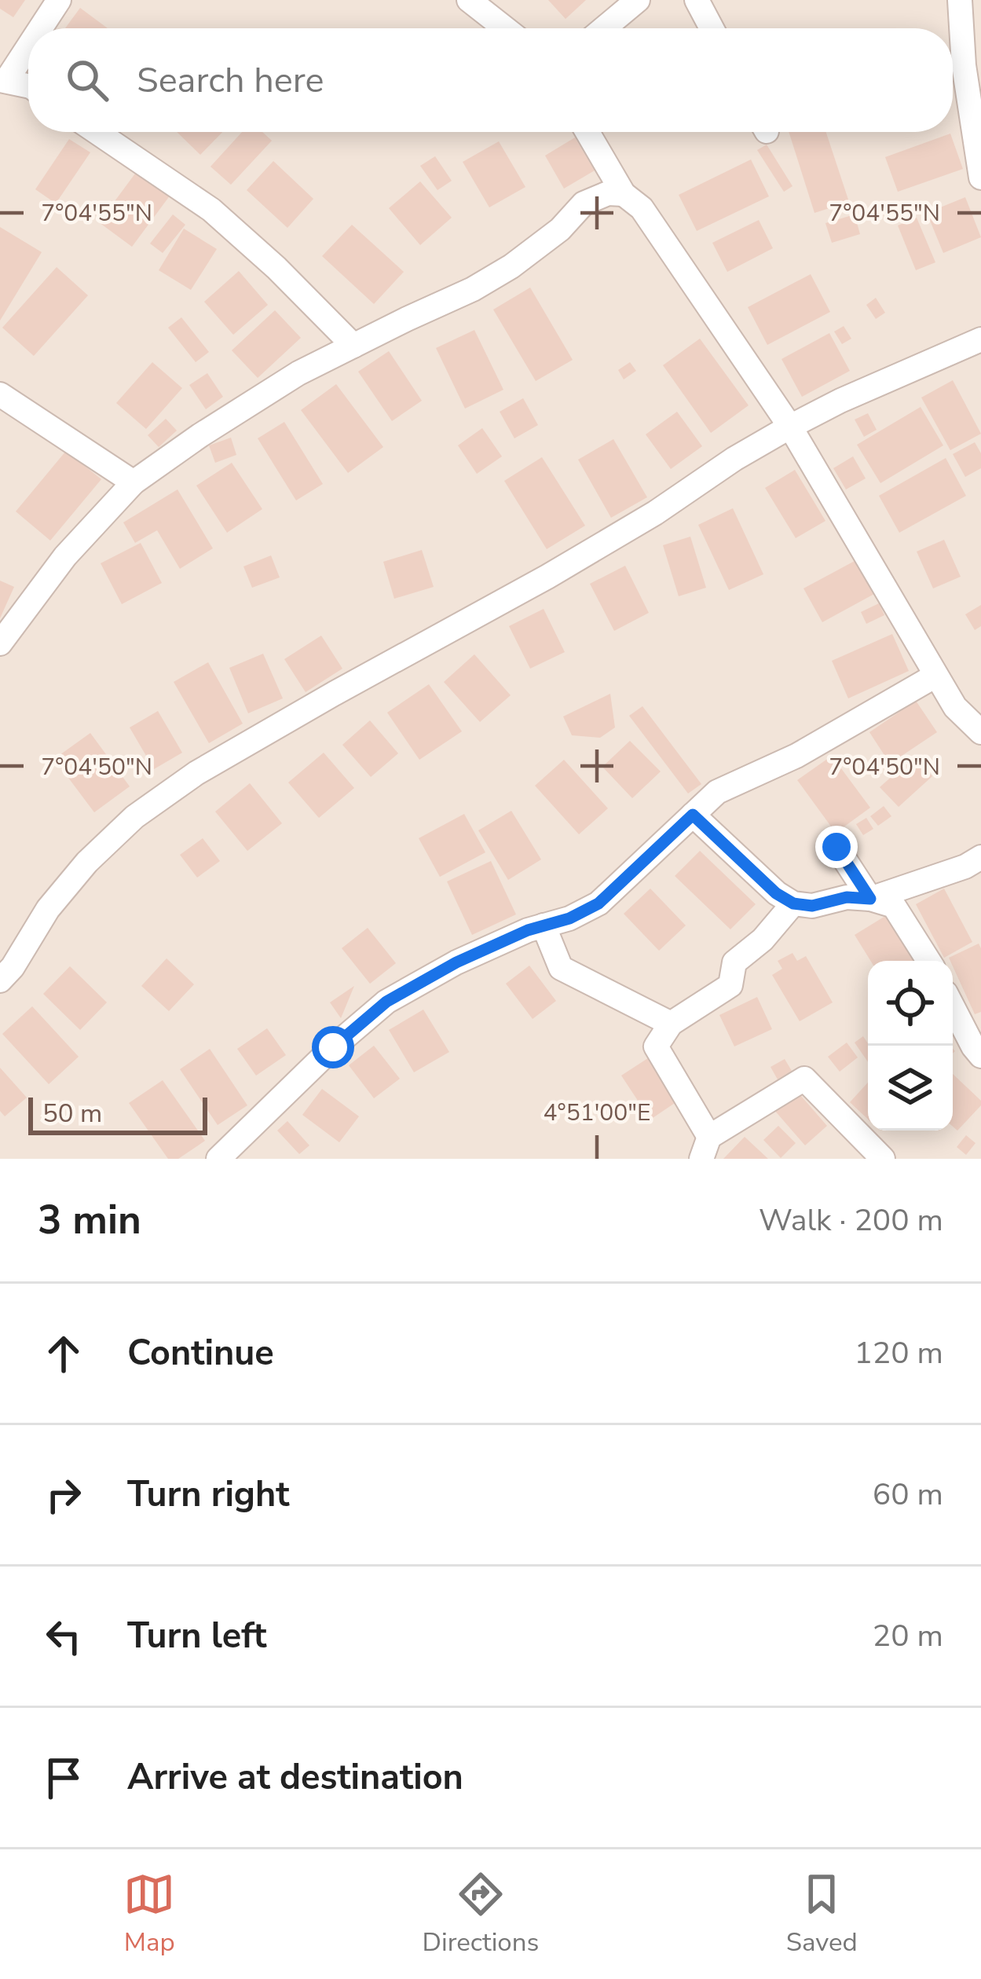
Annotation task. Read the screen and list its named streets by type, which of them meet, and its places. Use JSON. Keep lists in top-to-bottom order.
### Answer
{
  "scale_bar": "50 m",
  "page": {
    "search": "Search here",
    "scale": "50 m",
    "heading": ["3 min", "Walk · 200 m"],
    "list": [
      ["Continue", "120 m"],
      ["Turn right", "60 m"],
      ["Turn left", "20 m"],
      "Arrive at destination"
    ],
    "nav": ["Map", "Directions", "Saved"]
  },
  "coordinates": ["7°04'55\"N", "7°04'50\"N", "4°51'00\"E"]
}
